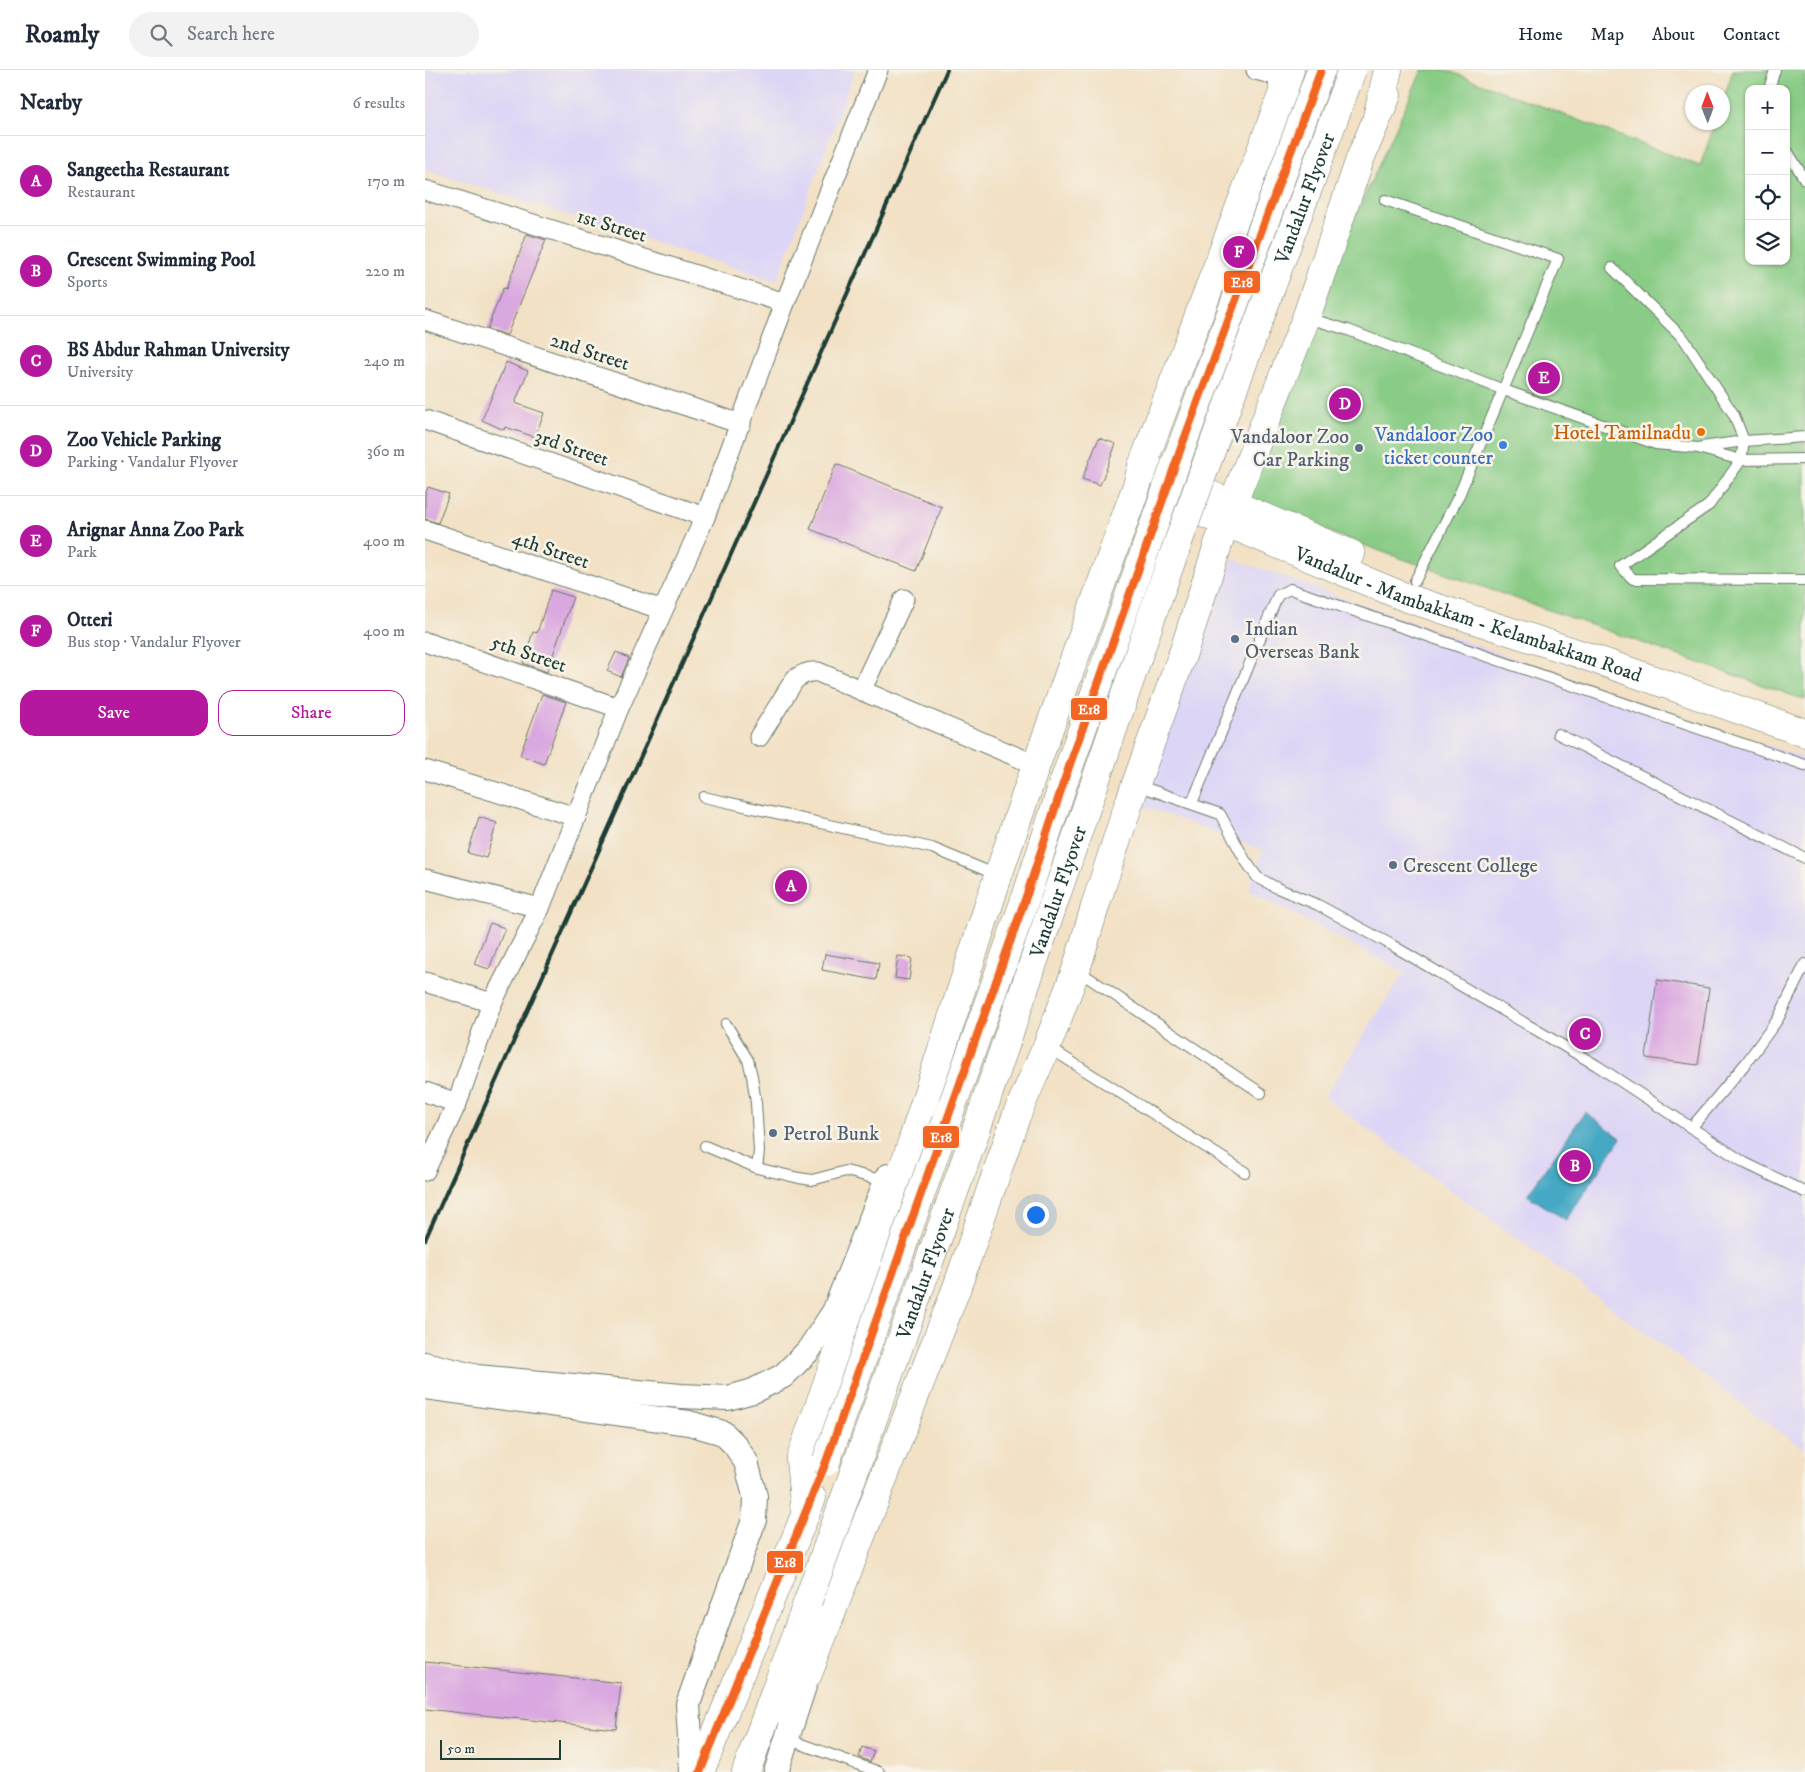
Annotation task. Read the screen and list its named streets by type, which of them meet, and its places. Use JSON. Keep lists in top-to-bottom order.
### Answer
{
  "streets": {
    "main road": ["Vandalur Flyover", "Vandalur - Mambakkam - Kelambakkam Road"],
    "street": [
      "1st Street",
      "2nd Street",
      "3rd Street",
      "4th Street",
      "5th Street"
    ]
  },
  "places": [
    "Hotel Tamilnadu",
    "Vandaloor Zoo ticket counter",
    "Vandaloor Zoo Car Parking",
    "Indian Overseas Bank",
    "Crescent College",
    "Petrol Bunk"
  ],
  "lines": ["transit line E18"],
  "scale_bar": "50 m",
  "north": "top",
  "page": {
    "header": "Roamly",
    "search": "Search here",
    "nav": [
      "Home",
      "Map",
      "About",
      "Contact"
    ],
    "heading": ["Nearby", "6 results"],
    "map_buttons": ["+", "−"],
    "list": [
      {
        "mark": "A",
        "name": "Sangeetha Restaurant",
        "note": "Restaurant",
        "value": "170 m"
      },
      {
        "mark": "B",
        "name": "Crescent Swimming Pool",
        "note": "Sports",
        "value": "220 m"
      },
      {
        "mark": "C",
        "name": "BS Abdur Rahman University",
        "note": "University",
        "value": "240 m"
      },
      {
        "mark": "D",
        "name": "Zoo Vehicle Parking",
        "note": "Parking · Vandalur Flyover",
        "value": "360 m"
      },
      {
        "mark": "E",
        "name": "Arignar Anna Zoo Park",
        "note": "Park",
        "value": "400 m"
      },
      {
        "mark": "F",
        "name": "Otteri",
        "note": "Bus stop · Vandalur Flyover",
        "value": "400 m"
      }
    ],
    "pins": [
      "F",
      "E",
      "D",
      "A",
      "C",
      "B"
    ],
    "buttons": ["Save", "Share"],
    "scale": "50 m"
  }
}
